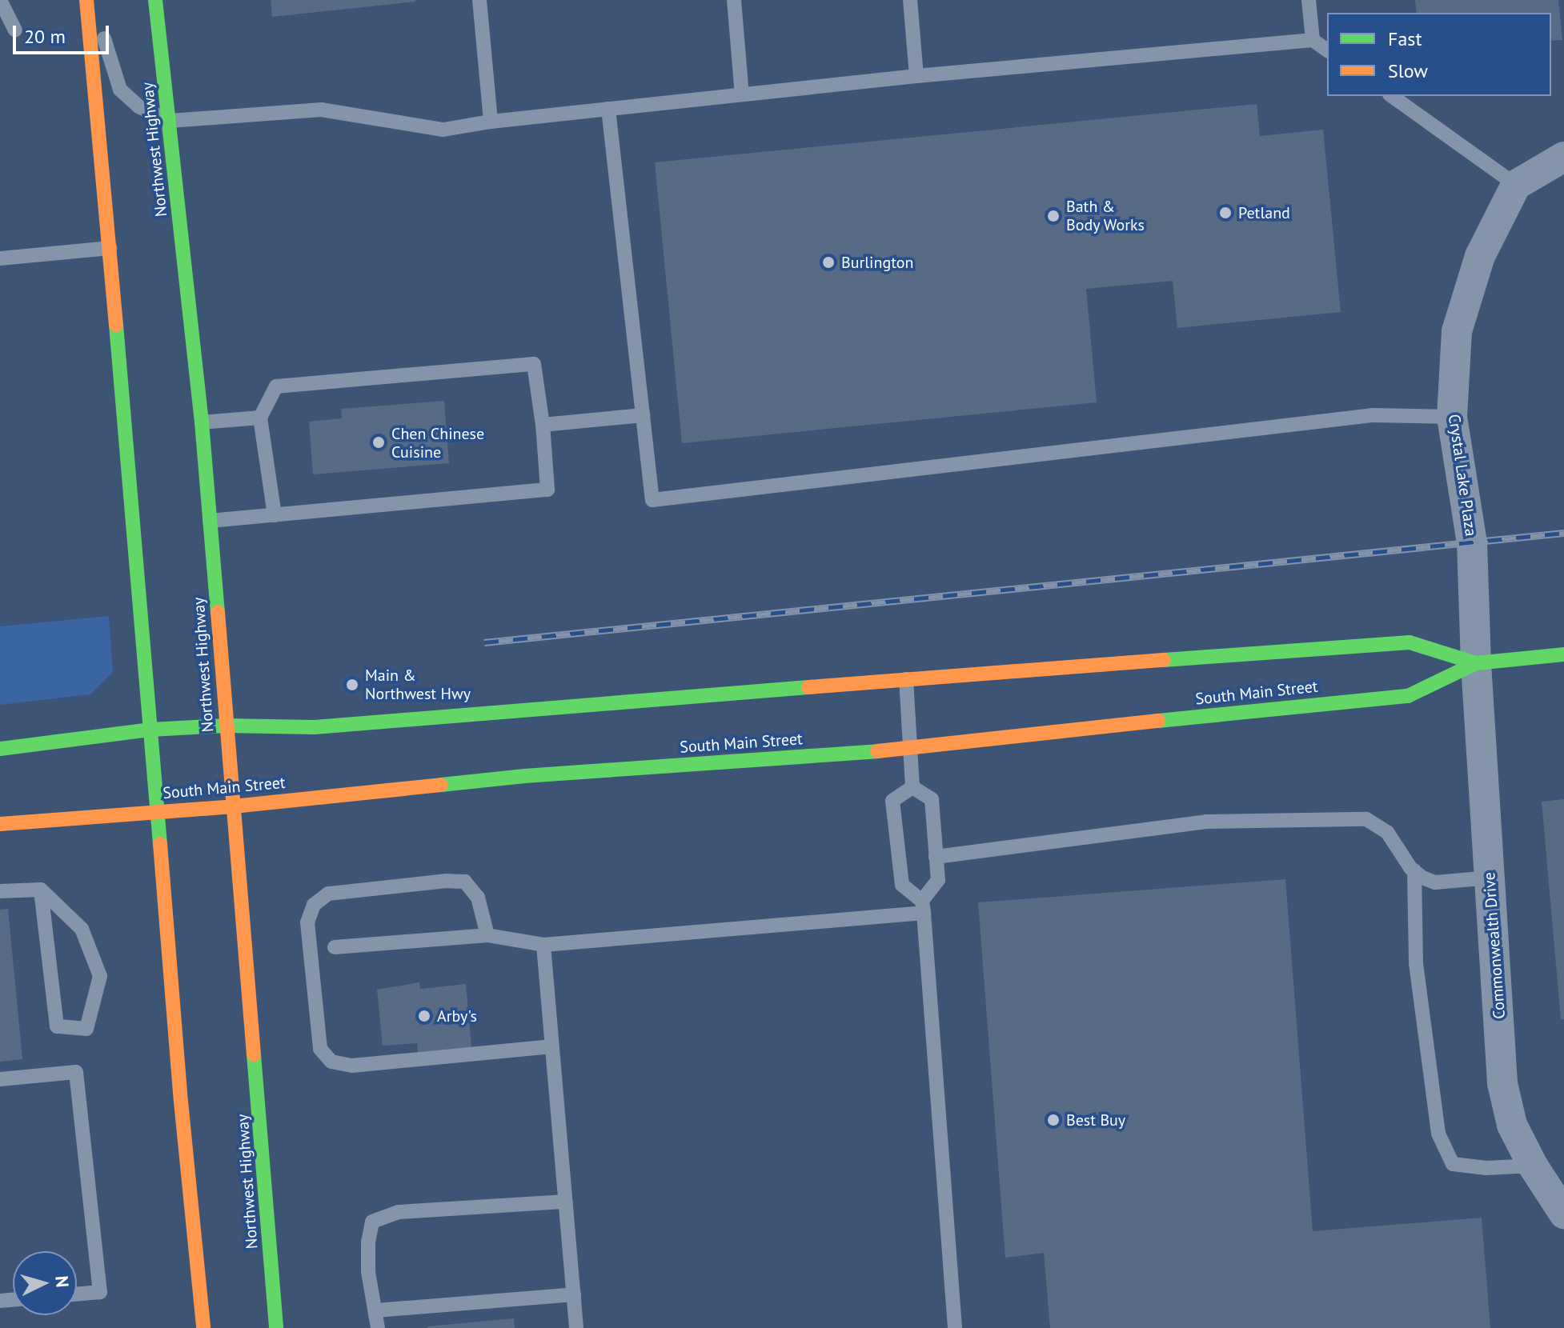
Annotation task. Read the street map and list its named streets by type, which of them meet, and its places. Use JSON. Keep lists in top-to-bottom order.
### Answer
{
  "streets": {
    "street": [
      "Northwest Highway",
      "Crystal Lake Plaza",
      "South Main Street",
      "Commonwealth Drive"
    ]
  },
  "crossings": [
    ["Northwest Highway", "South Main Street"],
    ["Crystal Lake Plaza", "South Main Street"],
    ["Crystal Lake Plaza", "Commonwealth Drive"],
    ["South Main Street", "Commonwealth Drive"]
  ],
  "places": [
    "Petland",
    "Bath & Body Works",
    "Burlington",
    "Chen Chinese Cuisine",
    "Main & Northwest Hwy",
    "Arby's",
    "Best Buy"
  ],
  "legend": ["Fast", "Slow"],
  "scale_bar": "20 m",
  "north": "right"
}
